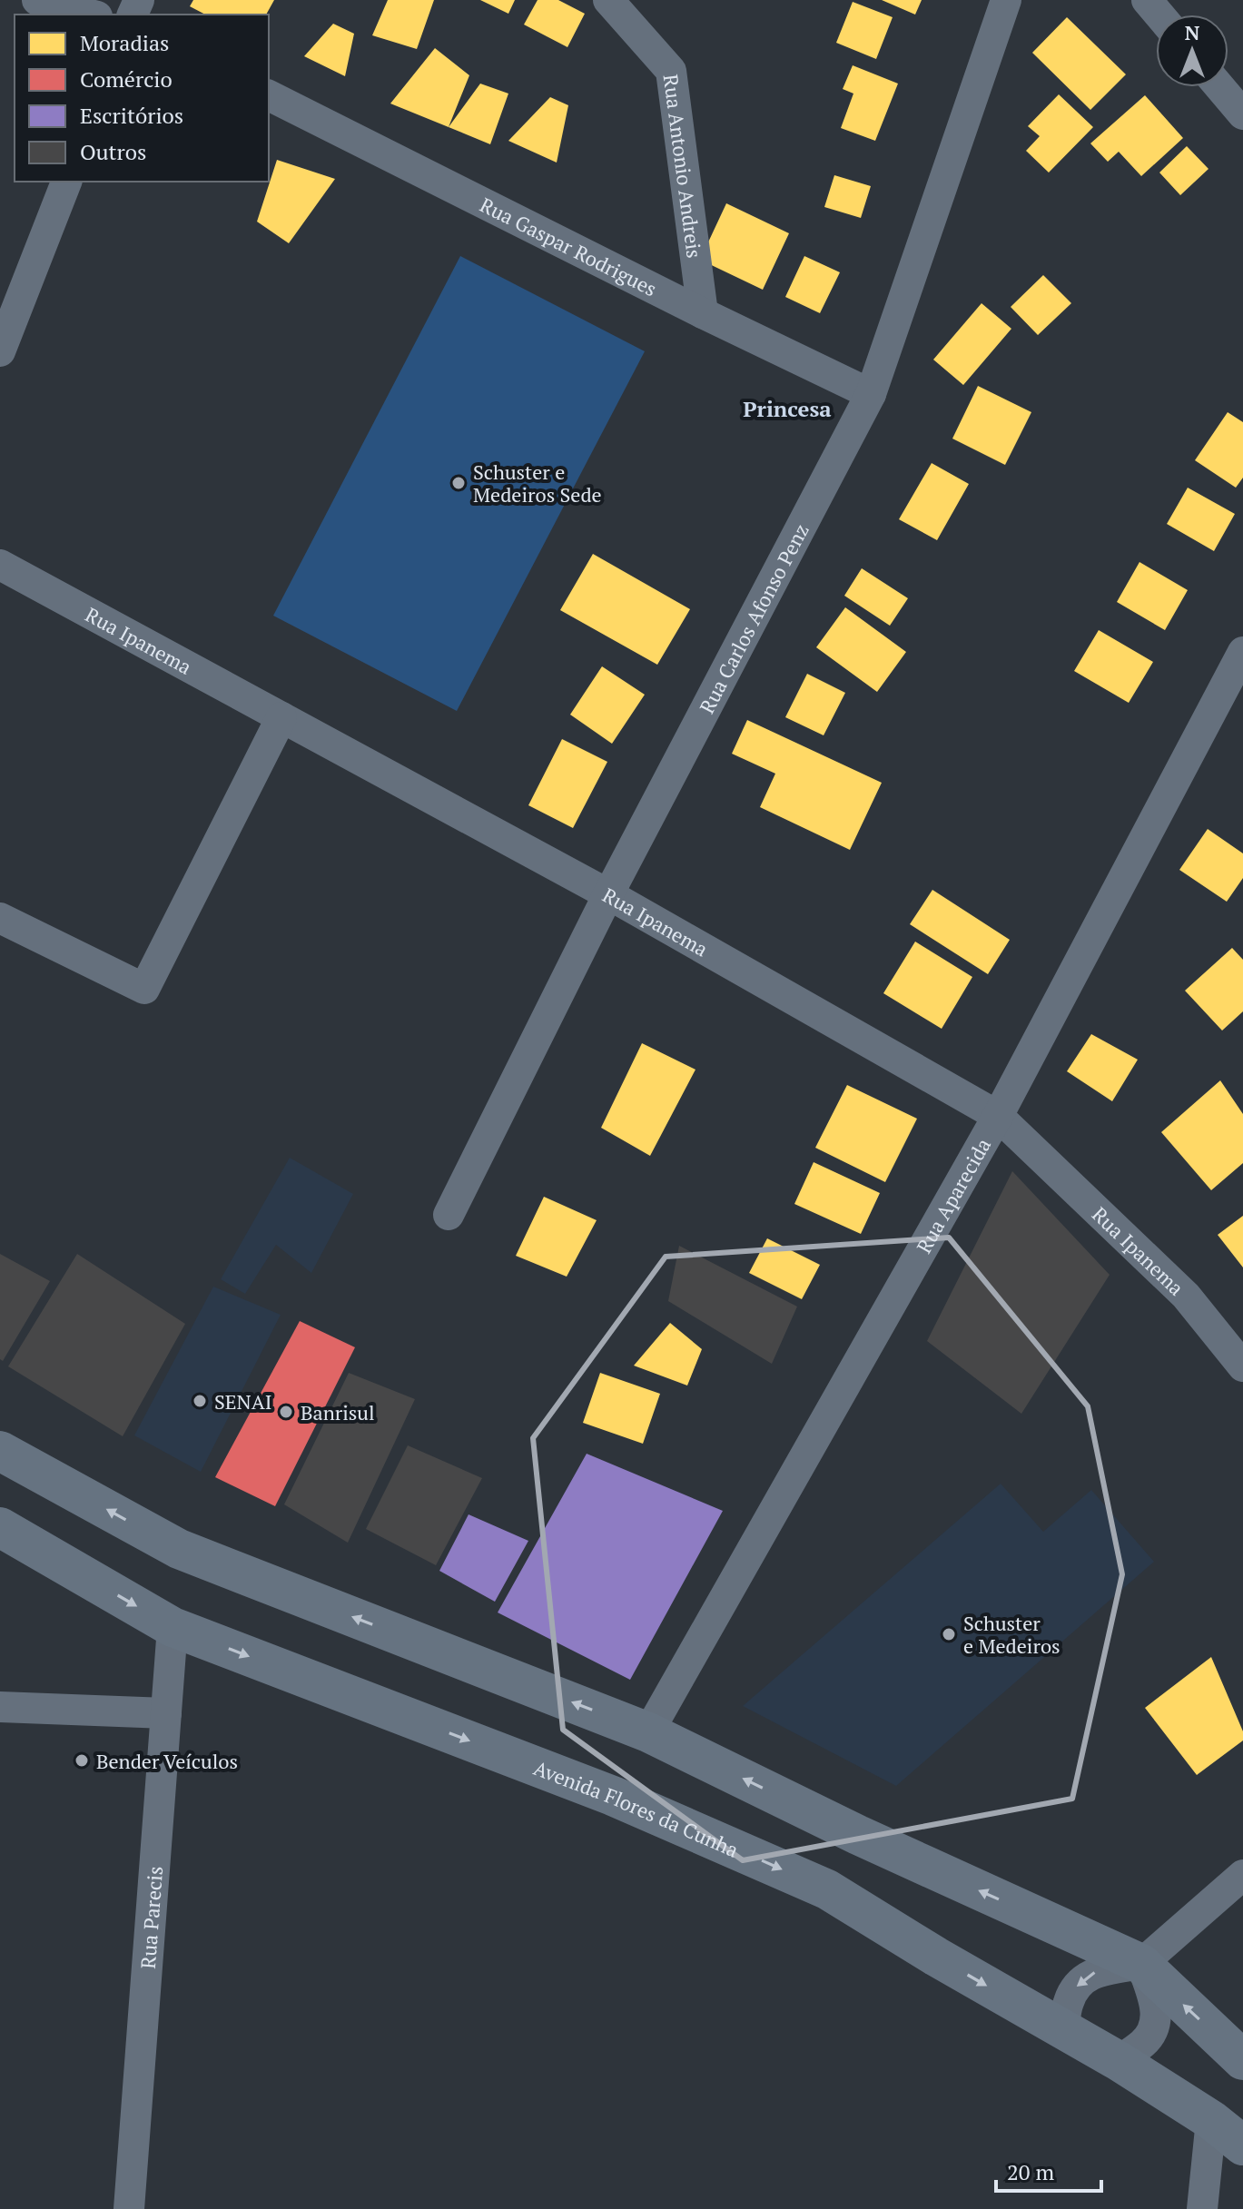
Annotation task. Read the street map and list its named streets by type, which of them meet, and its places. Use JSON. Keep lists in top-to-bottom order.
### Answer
{
  "streets": {
    "main road": ["Avenida Flores da Cunha"],
    "street": [
      "Rua Antonio Andreis",
      "Rua Gaspar Rodrigues",
      "Rua Carlos Afonso Penz",
      "Rua Ipanema",
      "Rua Aparecida",
      "Rua Parecis"
    ]
  },
  "crossings": [
    ["Rua Antonio Andreis", "Rua Gaspar Rodrigues"],
    ["Rua Gaspar Rodrigues", "Rua Carlos Afonso Penz"],
    ["Rua Carlos Afonso Penz", "Rua Ipanema"],
    ["Rua Ipanema", "Rua Aparecida"],
    ["Avenida Flores da Cunha", "Rua Parecis"]
  ],
  "districts": ["Princesa"],
  "places": [
    "Schuster e Medeiros Sede",
    "SENAI",
    "Banrisul",
    "Schuster e Medeiros",
    "Bender Veículos"
  ],
  "legend": [
    "Moradias",
    "Comércio",
    "Escritórios",
    "Outros"
  ],
  "scale_bar": "20 m",
  "north": "top"
}
